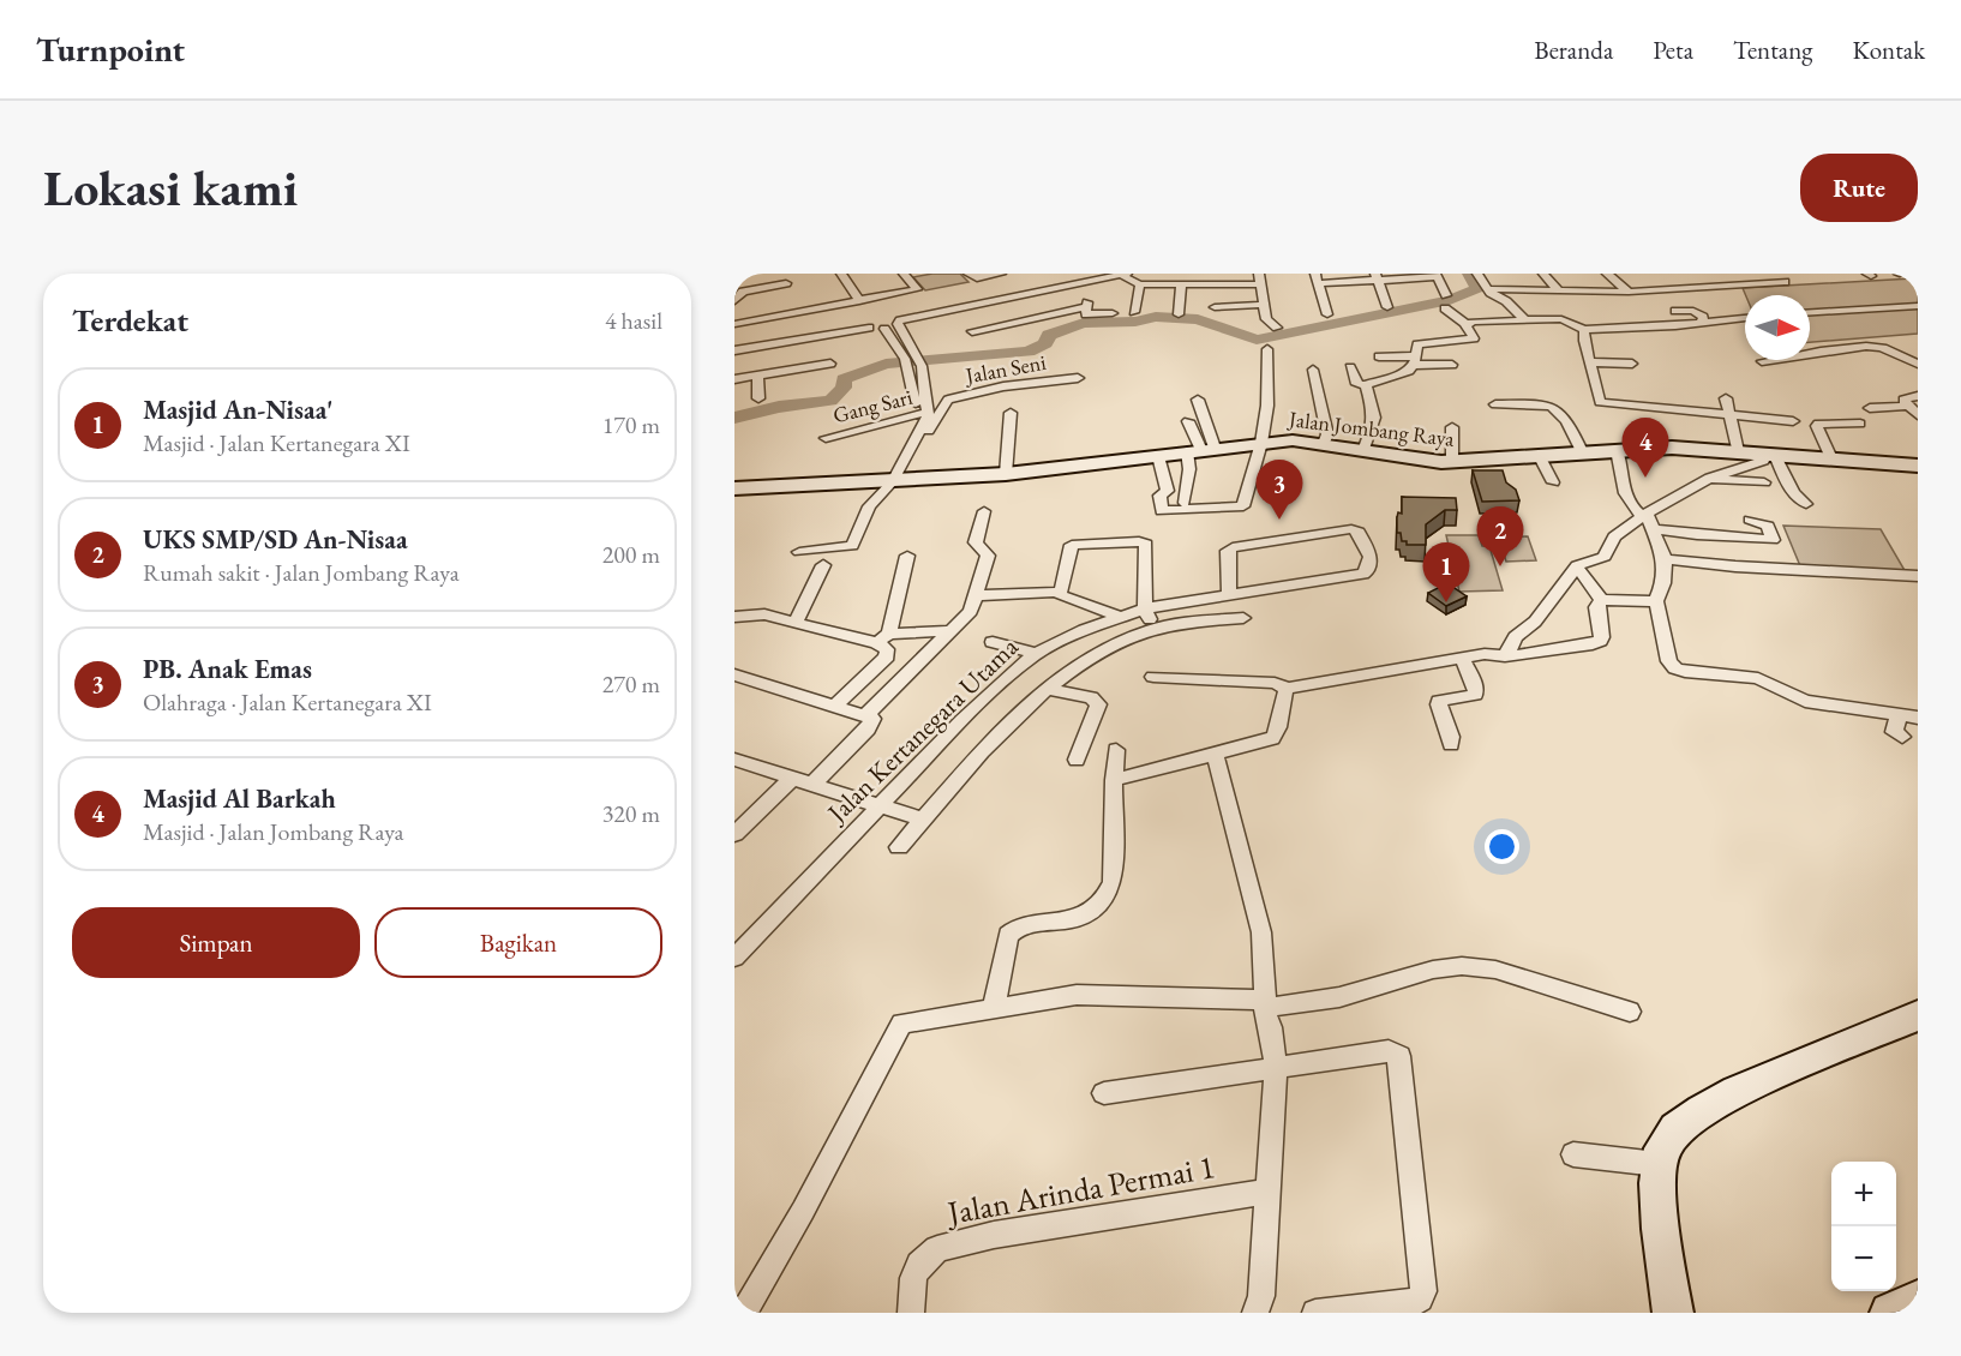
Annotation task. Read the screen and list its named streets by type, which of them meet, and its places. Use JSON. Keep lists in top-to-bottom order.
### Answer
{
  "streets": {
    "main road": ["Jalan Jombang Raya"],
    "street": [
      "Jalan Seni",
      "Gang Sari",
      "Jalan Kertanegara Utama",
      "Jalan Arinda Permai 1"
    ]
  },
  "crossings": [
    ["Jalan Seni", "Jalan Jombang Raya"]
  ],
  "north": "right",
  "page": {
    "header": "Turnpoint",
    "nav": [
      "Beranda",
      "Peta",
      "Tentang",
      "Kontak"
    ],
    "buttons": [
      "Rute",
      ["Simpan", "Bagikan"]
    ],
    "title": "Lokasi kami",
    "heading": ["Terdekat", "4 hasil"],
    "list": [
      {
        "mark": "1",
        "name": "Masjid An-Nisaa'",
        "note": "Masjid · Jalan Kertanegara XI",
        "value": "170 m"
      },
      {
        "mark": "2",
        "name": "UKS SMP/SD An-Nisaa",
        "note": "Rumah sakit · Jalan Jombang Raya",
        "value": "200 m"
      },
      {
        "mark": "3",
        "name": "PB. Anak Emas",
        "note": "Olahraga · Jalan Kertanegara XI",
        "value": "270 m"
      },
      {
        "mark": "4",
        "name": "Masjid Al Barkah",
        "note": "Masjid · Jalan Jombang Raya",
        "value": "320 m"
      }
    ],
    "pins": [
      "4",
      "3",
      "2",
      "1"
    ],
    "map_buttons": ["+", "−"]
  }
}
